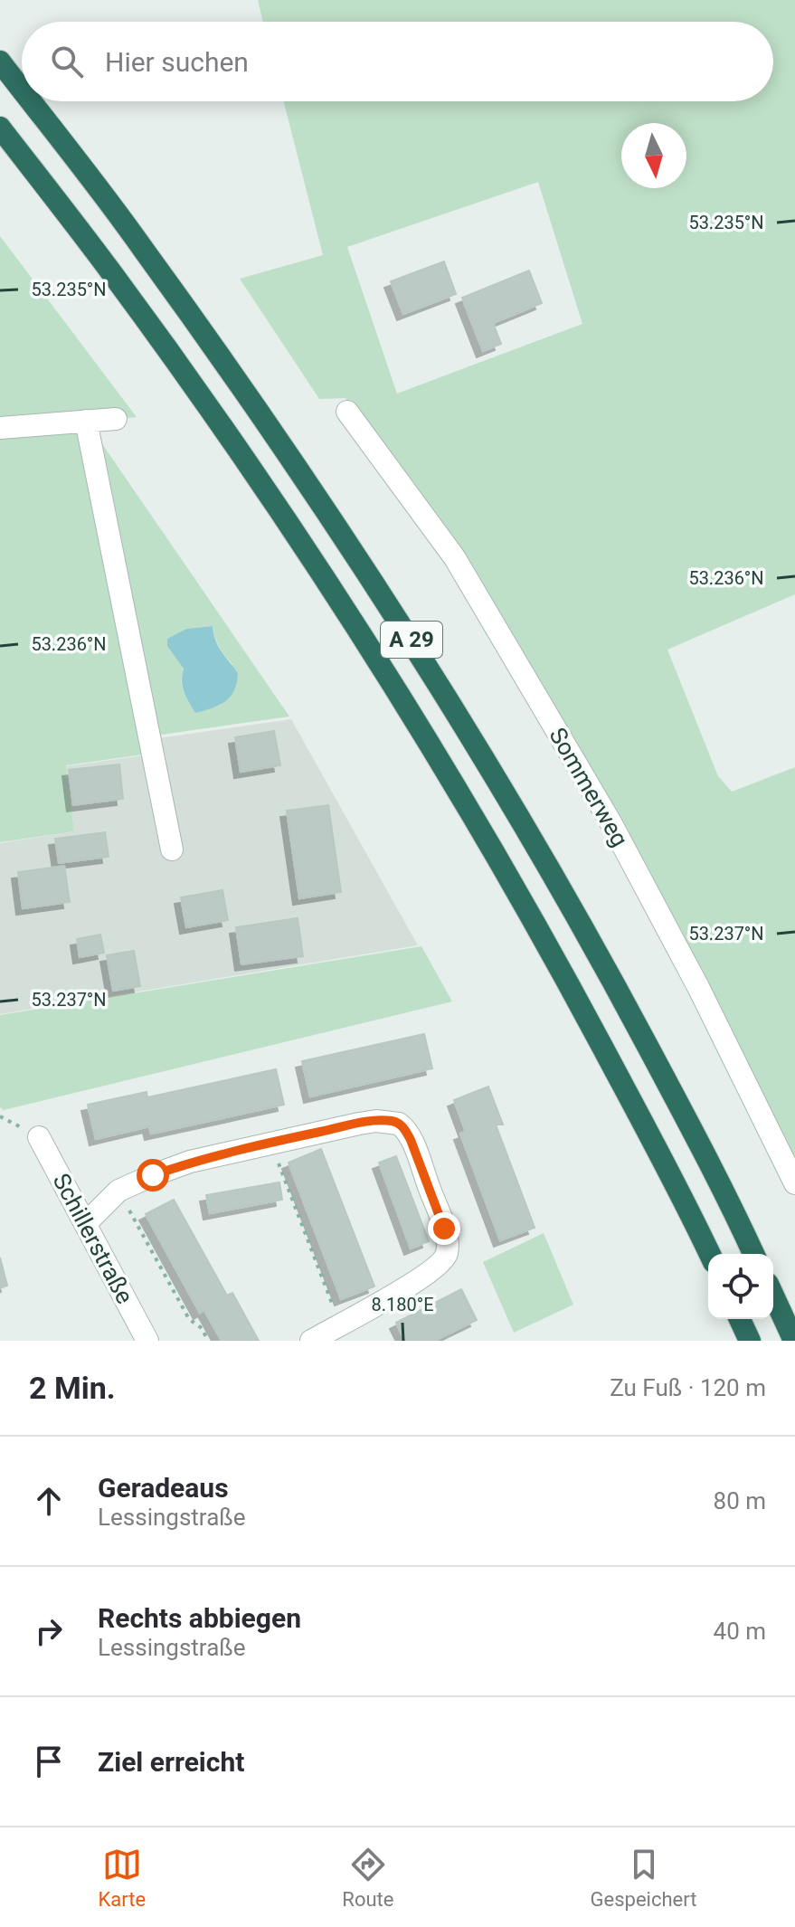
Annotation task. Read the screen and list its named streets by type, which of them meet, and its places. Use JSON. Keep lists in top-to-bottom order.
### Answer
{
  "streets": {
    "highway": ["A 29"],
    "street": ["Sommerweg", "Schillerstraße"]
  },
  "north": "bottom",
  "page": {
    "search": "Hier suchen",
    "heading": ["2 Min.", "Zu Fuß · 120 m"],
    "list": [
      ["Geradeaus", "Lessingstraße", "80 m"],
      ["Rechts abbiegen", "Lessingstraße", "40 m"],
      "Ziel erreicht"
    ],
    "nav": ["Karte", "Route", "Gespeichert"]
  },
  "coordinates": [
    "53.235°N",
    "53.236°N",
    "53.237°N",
    "8.180°E"
  ]
}
